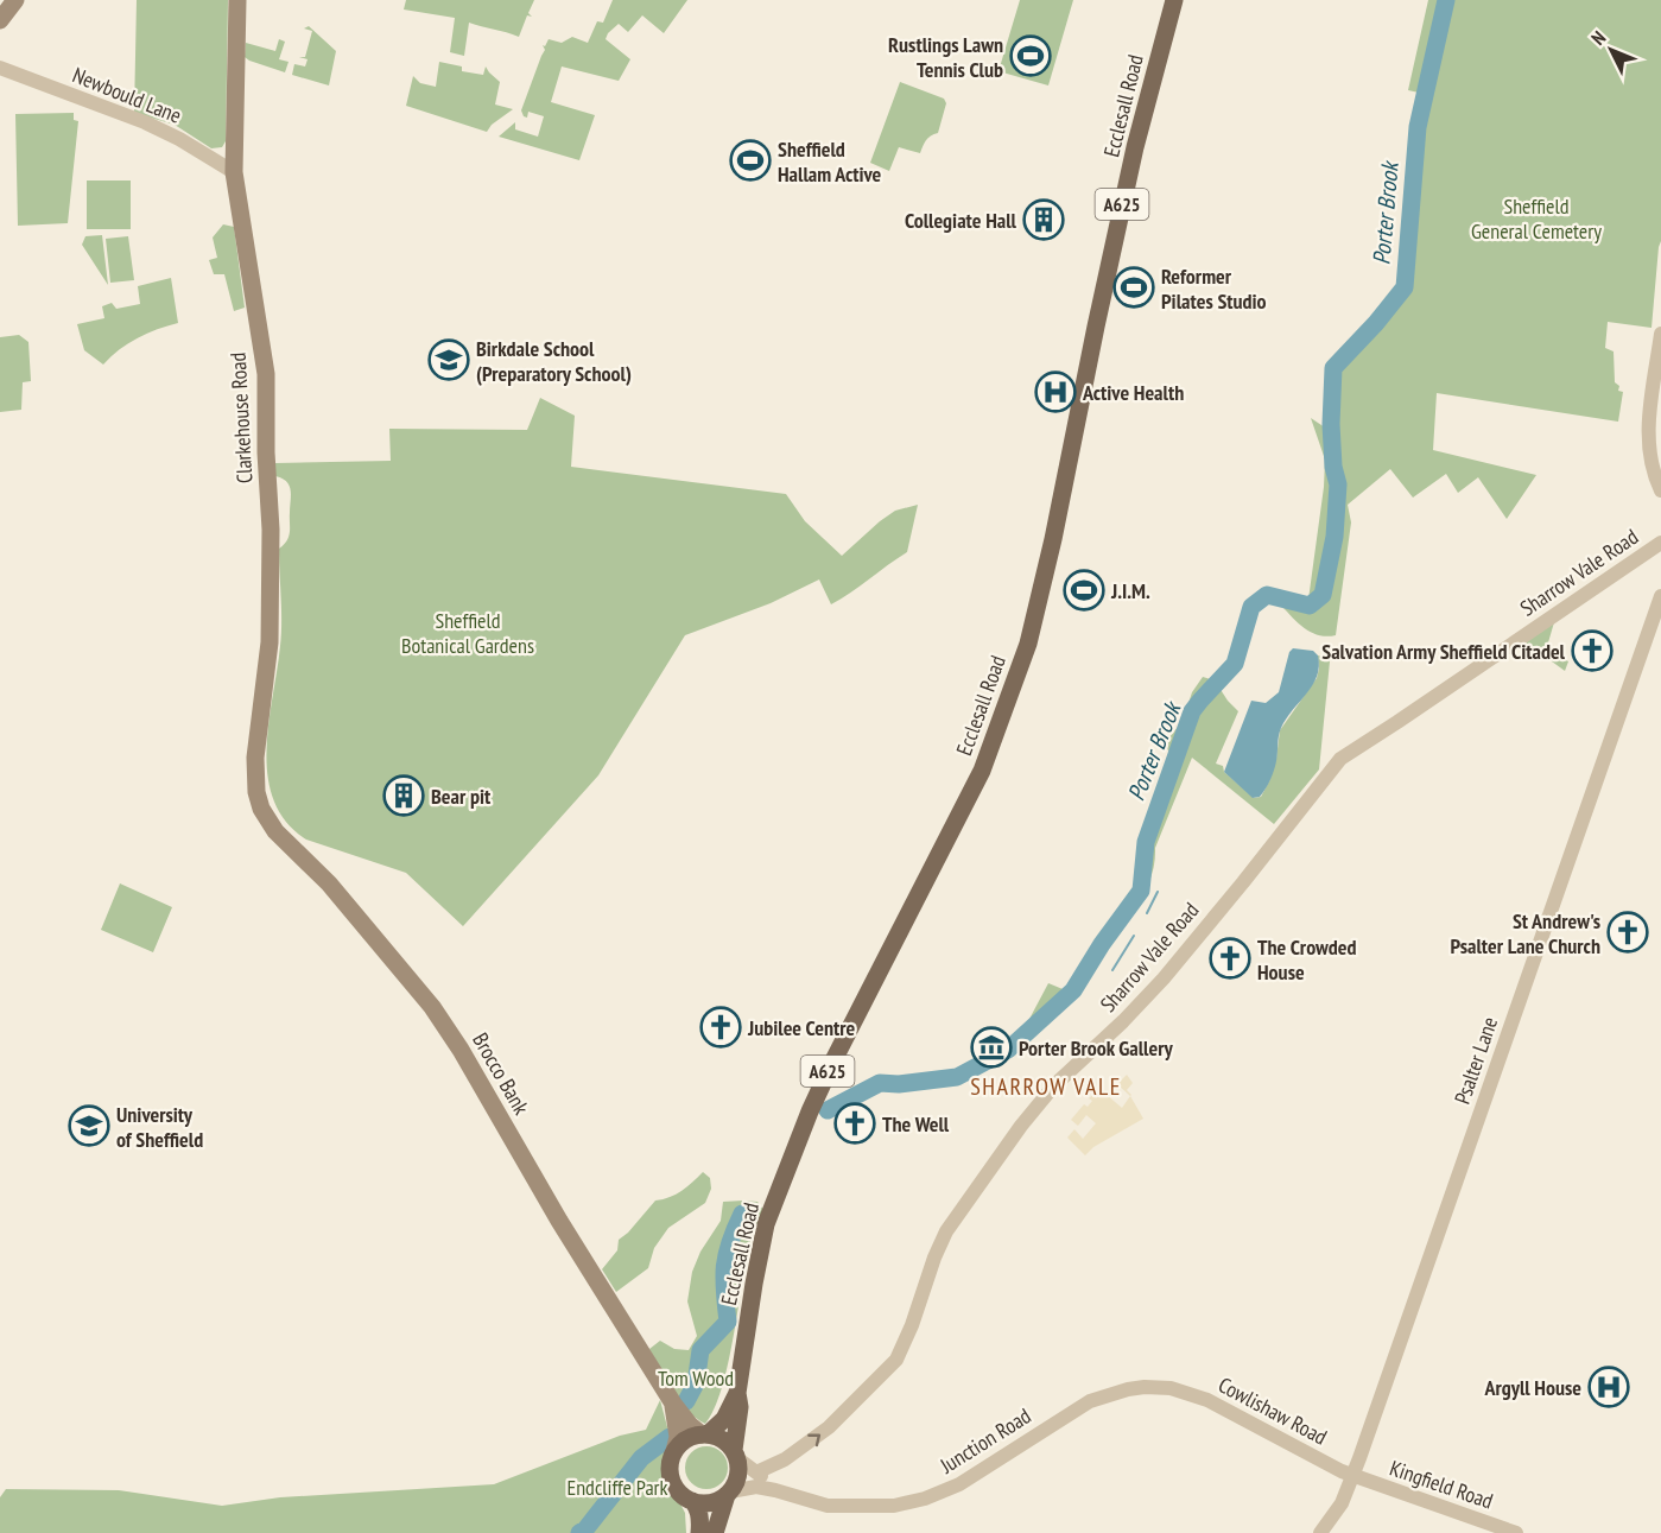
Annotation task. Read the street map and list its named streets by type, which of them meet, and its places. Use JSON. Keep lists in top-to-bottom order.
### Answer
{
  "streets": {
    "main road": [
      "Ecclesall Road",
      "A625",
      "Clarkehouse Road",
      "Brocco Bank"
    ],
    "street": [
      "Newbould Lane",
      "Sharrow Vale Road",
      "Psalter Lane",
      "Cowlishaw Road",
      "Junction Road",
      "Kingfield Road"
    ]
  },
  "crossings": [
    ["Newbould Lane", "Clarkehouse Road"],
    ["Ecclesall Road", "A625"],
    ["Ecclesall Road", "Brocco Bank"],
    ["Ecclesall Road", "Junction Road"],
    ["A625", "Brocco Bank"],
    ["A625", "Junction Road"],
    ["Clarkehouse Road", "Brocco Bank"],
    ["Sharrow Vale Road", "Junction Road"],
    ["Psalter Lane", "Cowlishaw Road"],
    ["Psalter Lane", "Kingfield Road"],
    ["Brocco Bank", "Junction Road"],
    ["Cowlishaw Road", "Junction Road"],
    ["Cowlishaw Road", "Kingfield Road"]
  ],
  "one_way": ["Sharrow Vale Road"],
  "districts": ["SHARROW VALE"],
  "water": ["Porter Brook"],
  "parks": [
    "Sheffield General Cemetery",
    "Sheffield Botanical Gardens",
    "Tom Wood",
    "Endcliffe Park"
  ],
  "places": {
    "sports": [
      "Rustlings Lawn Tennis Club",
      "Sheffield Hallam Active",
      "Reformer Pilates Studio",
      "J.I.M."
    ],
    "building": ["Collegiate Hall", "Bear pit"],
    "school or university": ["Birkdale School (Preparatory School)", "University of Sheffield"],
    "hospital": ["Active Health", "Argyll House"],
    "church": [
      "Salvation Army Sheffield Citadel",
      "St Andrew's Psalter Lane Church",
      "The Crowded House",
      "Jubilee Centre",
      "The Well"
    ],
    "museum": ["Porter Brook Gallery"]
  },
  "north": "top left"
}
